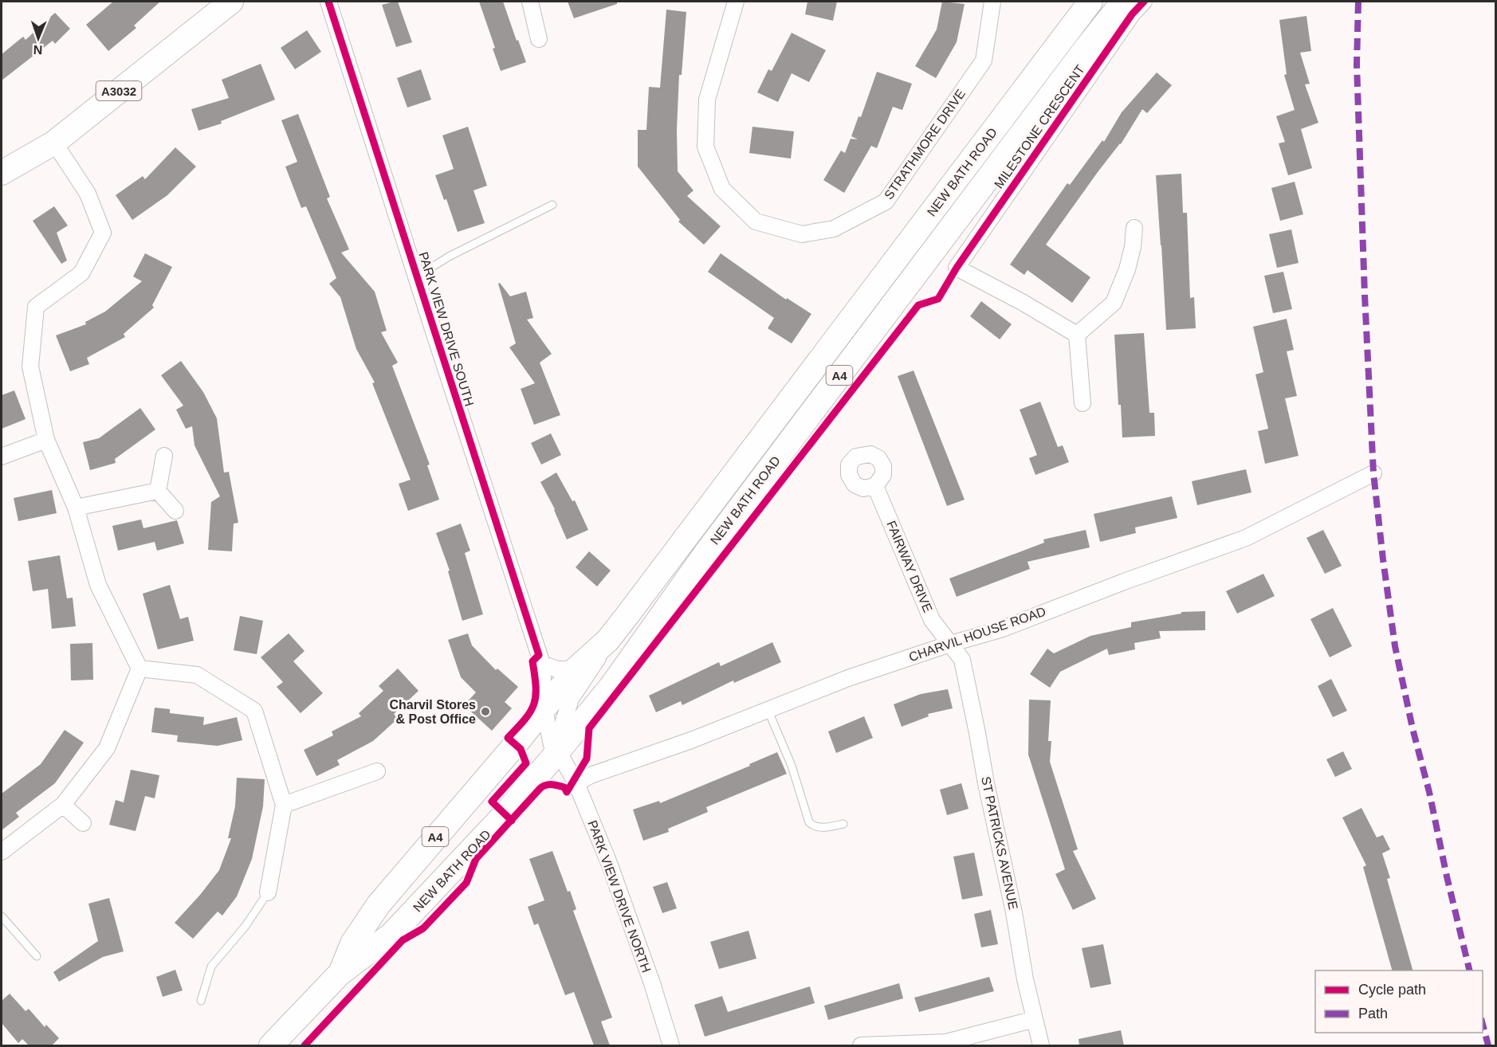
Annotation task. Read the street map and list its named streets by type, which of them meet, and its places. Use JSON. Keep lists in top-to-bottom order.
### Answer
{
  "streets": {
    "main road": ["A3032", "NEW BATH ROAD", "A4"],
    "street": [
      "MILESTONE CRESCENT",
      "STRATHMORE DRIVE",
      "PARK VIEW DRIVE SOUTH",
      "FAIRWAY DRIVE",
      "CHARVIL HOUSE ROAD",
      "ST PATRICKS AVENUE",
      "PARK VIEW DRIVE NORTH"
    ]
  },
  "crossings": [
    ["NEW BATH ROAD", "PARK VIEW DRIVE SOUTH"],
    ["NEW BATH ROAD", "PARK VIEW DRIVE NORTH"],
    ["PARK VIEW DRIVE SOUTH", "PARK VIEW DRIVE NORTH"],
    ["FAIRWAY DRIVE", "CHARVIL HOUSE ROAD"],
    ["FAIRWAY DRIVE", "ST PATRICKS AVENUE"],
    ["CHARVIL HOUSE ROAD", "ST PATRICKS AVENUE"],
    ["CHARVIL HOUSE ROAD", "PARK VIEW DRIVE NORTH"]
  ],
  "places": ["Charvil Stores & Post Office"],
  "legend": ["Cycle path", "Path"],
  "north": "bottom"
}
